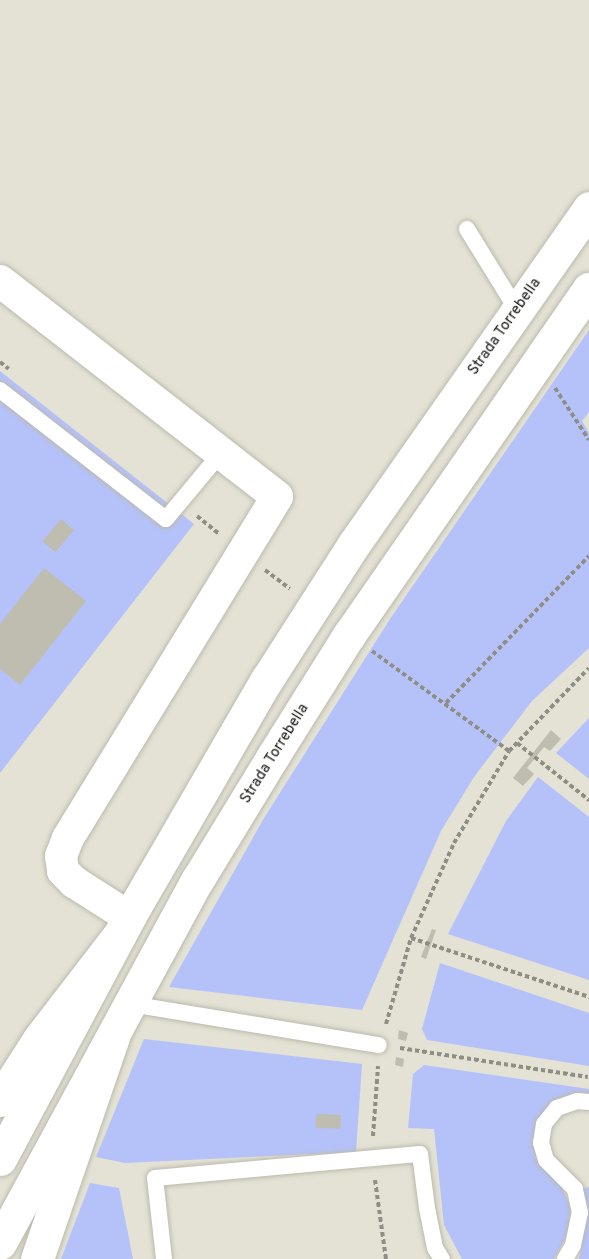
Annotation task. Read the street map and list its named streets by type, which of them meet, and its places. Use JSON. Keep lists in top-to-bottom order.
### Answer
{
  "streets": {
    "main road": ["Strada Torrebella"]
  }
}
